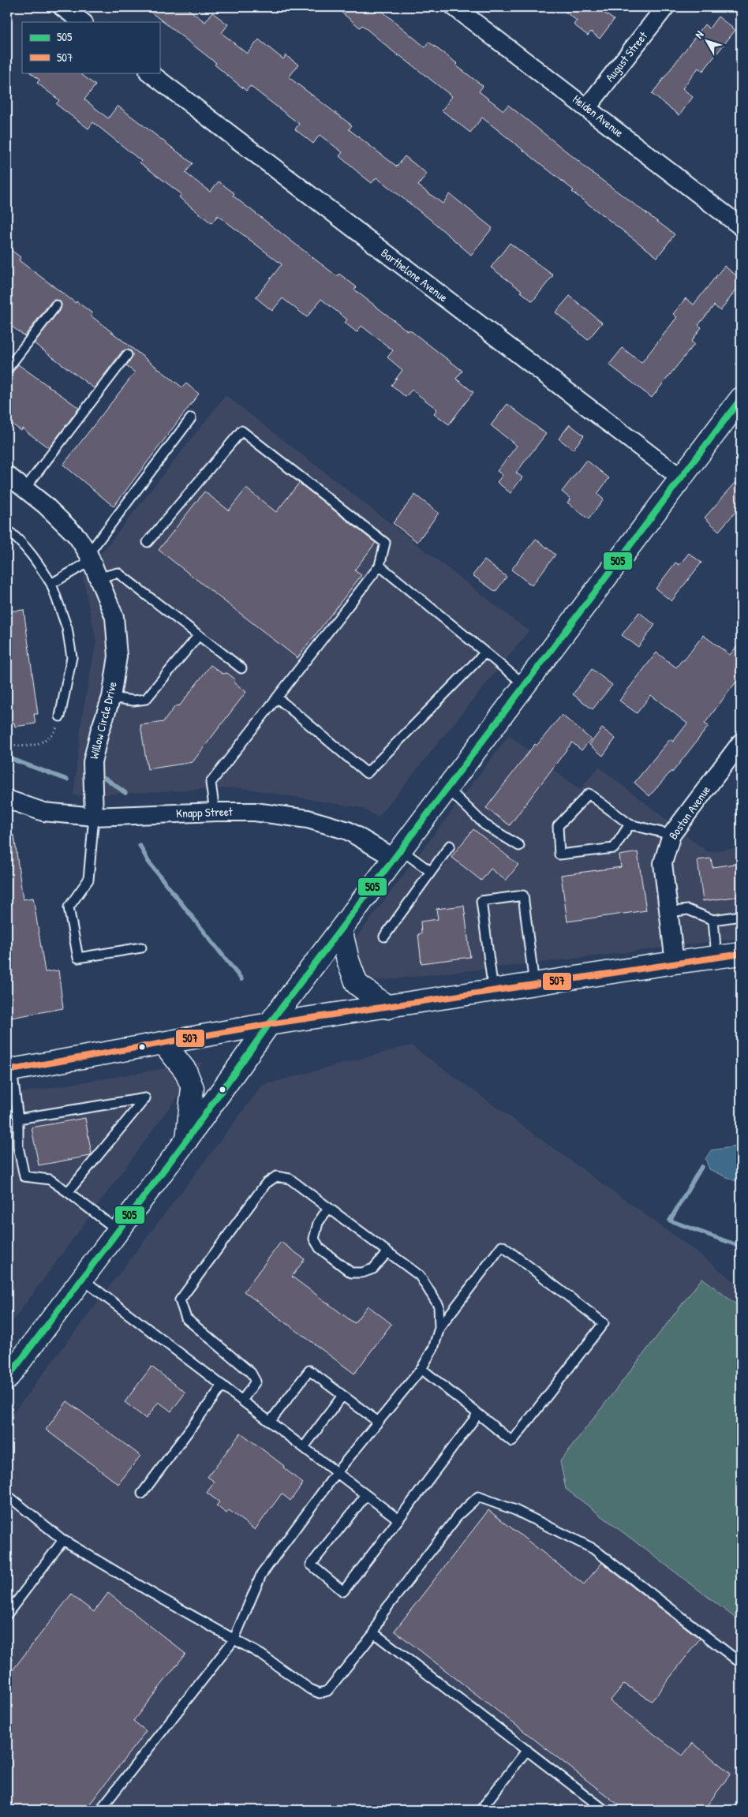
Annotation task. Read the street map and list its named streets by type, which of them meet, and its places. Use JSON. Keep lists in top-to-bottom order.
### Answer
{
  "streets": {
    "street": [
      "August Street",
      "Heiden Avenue",
      "Barthelone Avenue",
      "Willow Circle Drive",
      "Knapp Street",
      "Boston Avenue"
    ]
  },
  "crossings": [
    ["August Street", "Heiden Avenue"],
    ["Willow Circle Drive", "Knapp Street"]
  ],
  "lines": ["transit line 505", "transit line 507"],
  "legend": ["505", "507"],
  "north": "top left"
}
